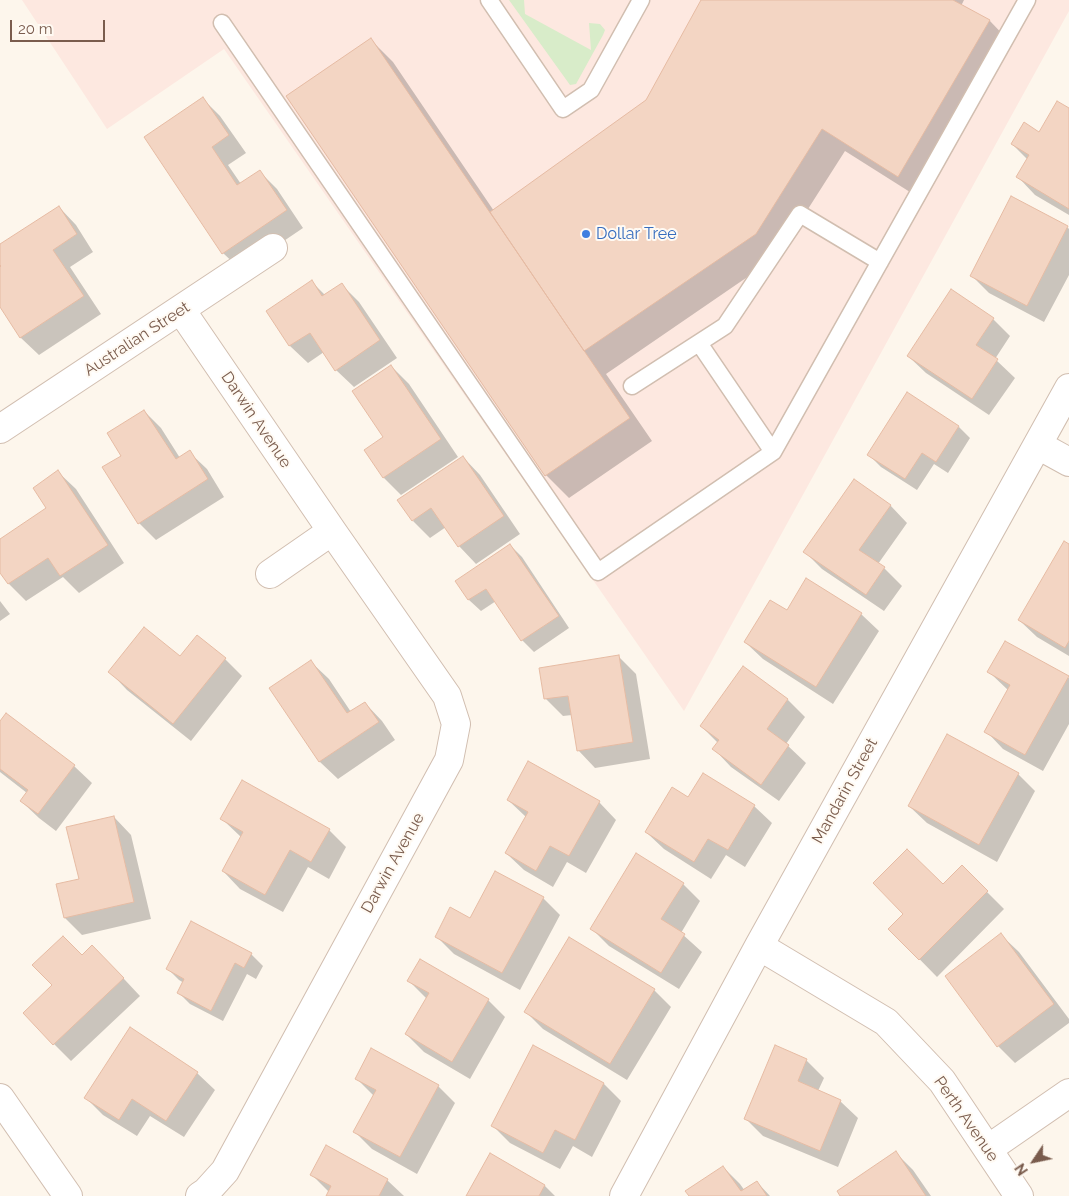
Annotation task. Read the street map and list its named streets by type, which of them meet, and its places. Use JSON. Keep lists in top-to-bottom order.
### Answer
{
  "streets": {
    "street": [
      "Australian Street",
      "Darwin Avenue",
      "Mandarin Street",
      "Perth Avenue"
    ]
  },
  "crossings": [
    ["Australian Street", "Darwin Avenue"],
    ["Mandarin Street", "Perth Avenue"]
  ],
  "places": ["Dollar Tree"],
  "scale_bar": "20 m",
  "north": "bottom left"
}
